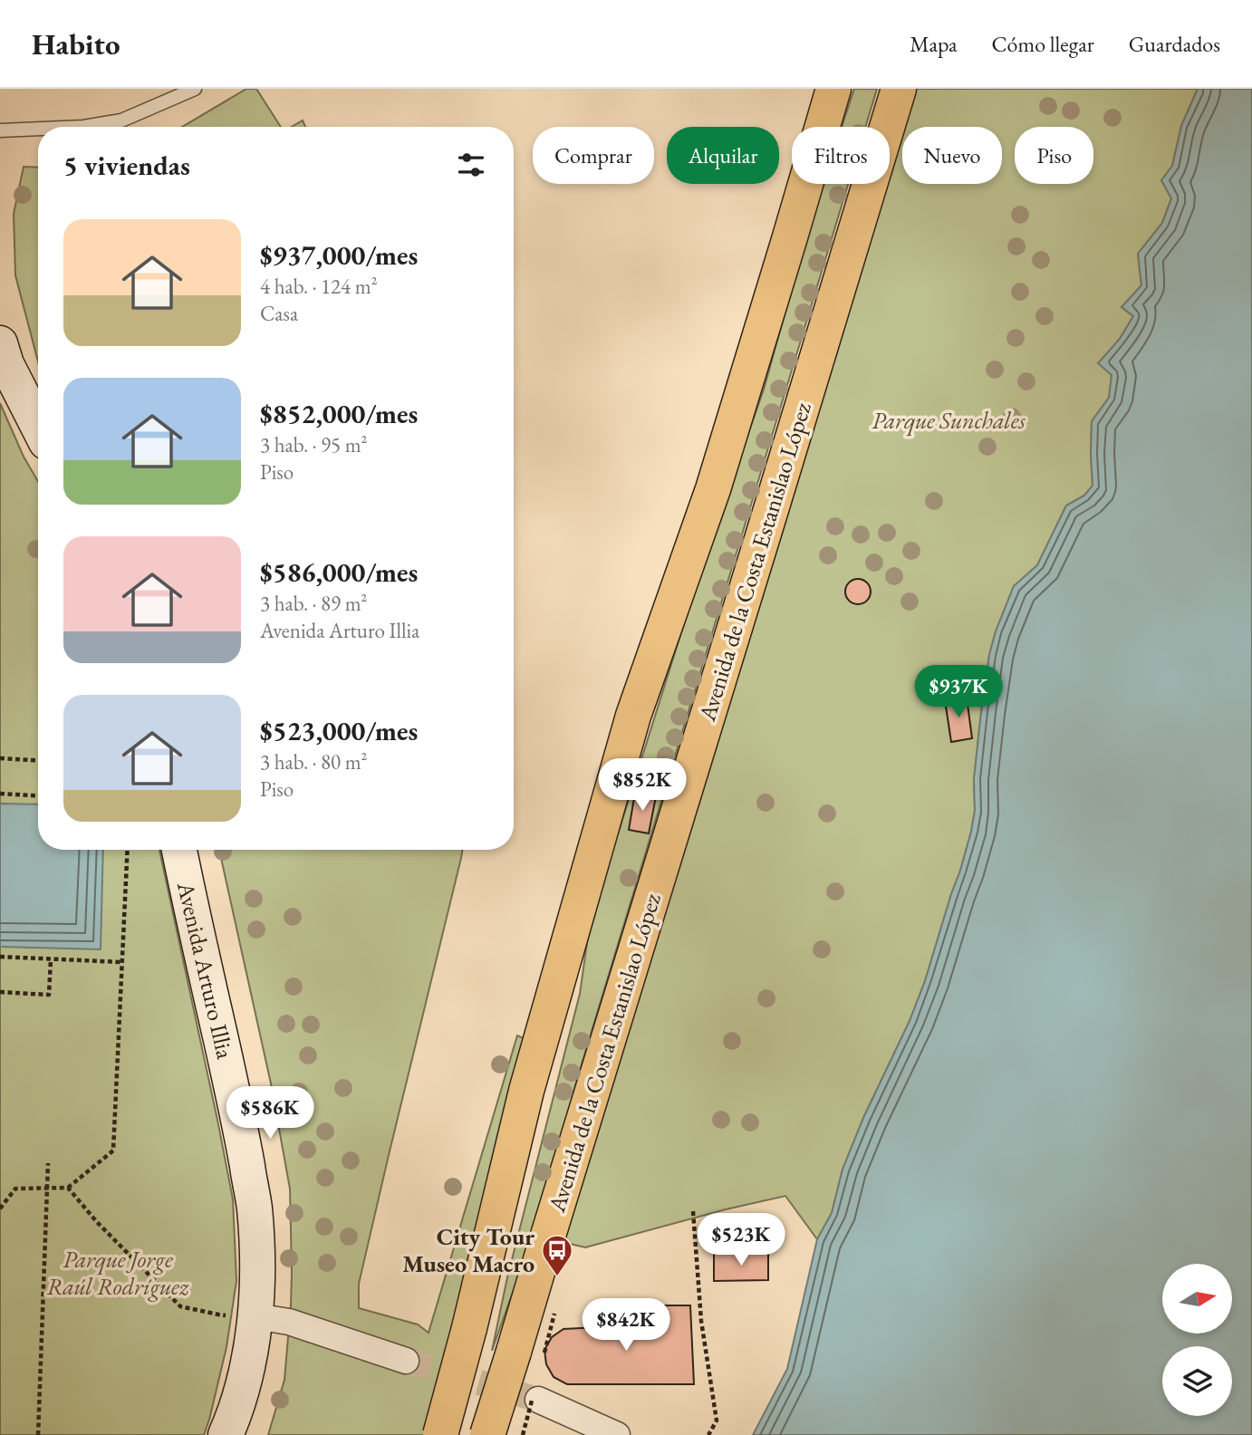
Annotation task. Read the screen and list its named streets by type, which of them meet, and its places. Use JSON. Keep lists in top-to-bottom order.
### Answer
{
  "streets": {
    "main road": ["Avenida de la Costa Estanislao López", "Avenida Arturo Illia"]
  },
  "parks": ["Parque Sunchales", "Parque Jorge Raúl Rodríguez"],
  "places": {
    "bus stop": ["City Tour Museo Macro"]
  },
  "north": "right",
  "page": {
    "header": "Habito",
    "nav": ["Mapa", "Cómo llegar", "Guardados"],
    "chip": [
      "Comprar",
      "Alquilar",
      "Filtros",
      "Nuevo",
      "Piso"
    ],
    "heading": "5 viviendas",
    "list": [
      {
        "name": "$937,000/mes",
        "note": "4 hab. · 124 m² · Casa"
      },
      {
        "name": "$852,000/mes",
        "note": "3 hab. · 95 m² · Piso"
      },
      {
        "name": "$586,000/mes",
        "note": "3 hab. · 89 m² · Avenida Arturo Illia"
      },
      {
        "name": "$523,000/mes",
        "note": "3 hab. · 80 m² · Piso"
      }
    ],
    "price": [
      "$937K",
      "$852K",
      "$586K",
      "$523K",
      "$842K"
    ]
  }
}
